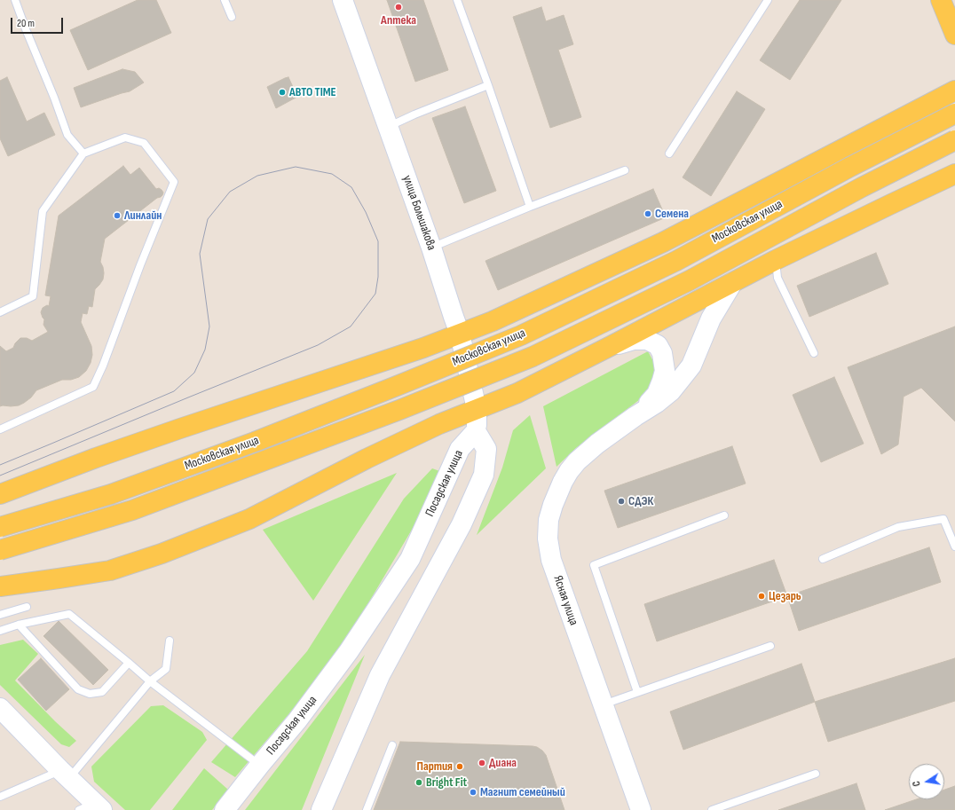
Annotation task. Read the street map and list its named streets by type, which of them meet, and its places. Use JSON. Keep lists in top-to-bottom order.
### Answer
{
  "streets": {
    "main road": ["Московская улица"],
    "street": ["улица Большакова", "Посадская улица", "Ясная улица"]
  },
  "crossings": [
    ["улица Большакова", "Московская улица"],
    ["улица Большакова", "Посадская улица"]
  ],
  "places": [
    "Аптека",
    "АВТО TIME",
    "Семена",
    "Линлайн",
    "СДЭК",
    "Цезарь",
    "Диана",
    "Партия",
    "Bright Fit",
    "Магнит семейный"
  ],
  "scale_bar": "20 m",
  "north": "left"
}
